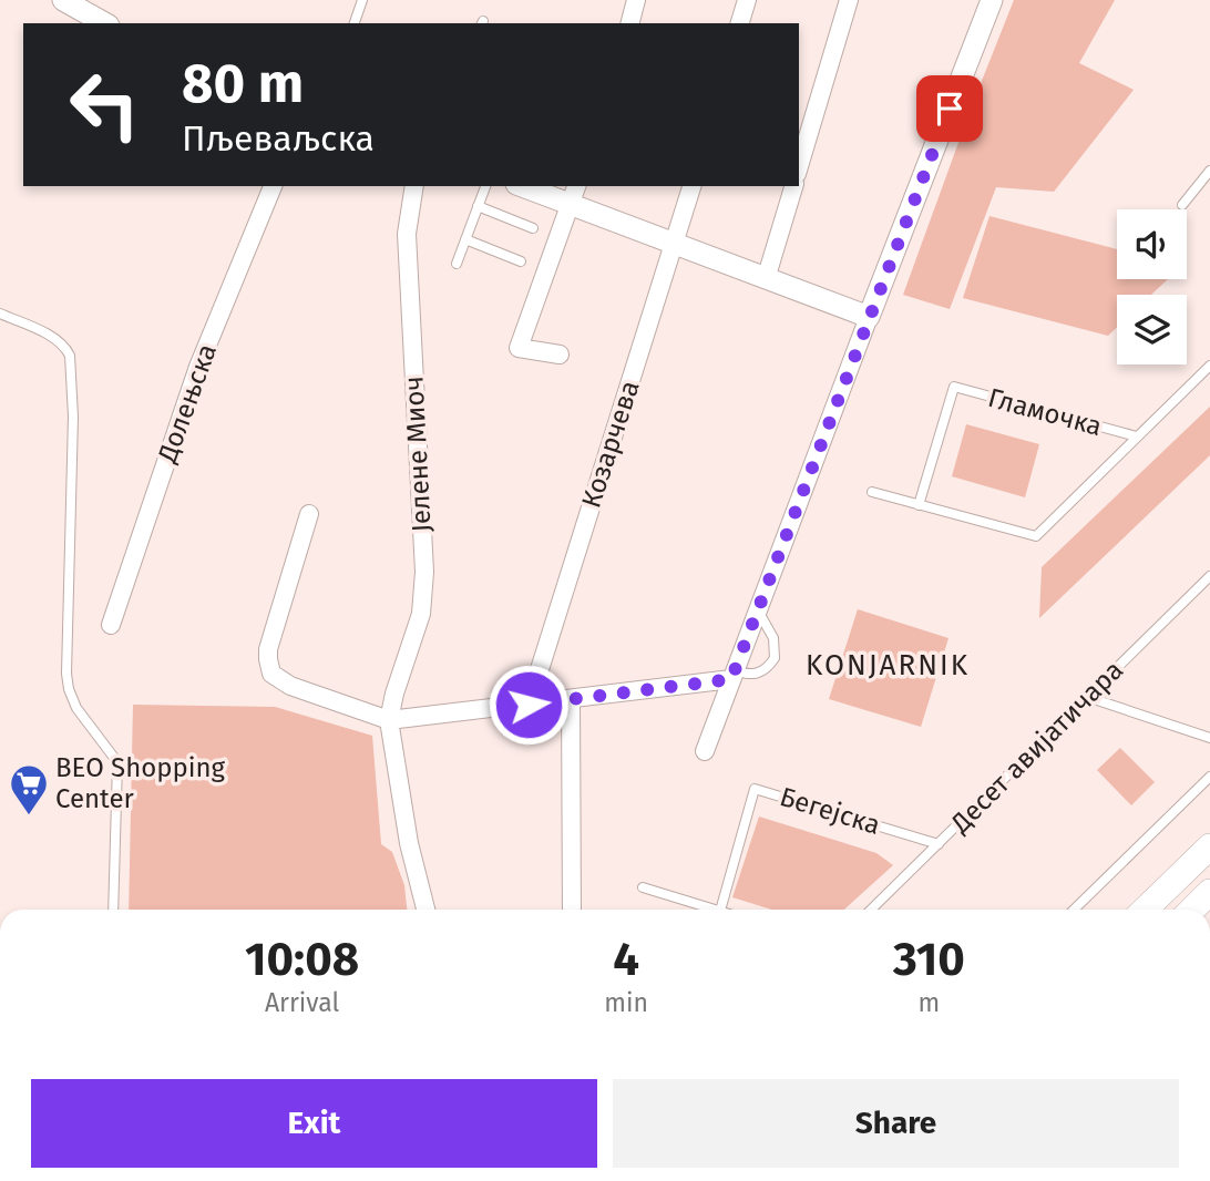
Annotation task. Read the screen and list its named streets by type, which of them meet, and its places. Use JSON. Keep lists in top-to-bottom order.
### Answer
{
  "streets": {
    "street": ["Долењска", "Козарчева", "Јелене Миоч"],
    "lane": ["Гламочка", "Десет авијатичара", "Бегејска"]
  },
  "crossings": [
    ["Десет авијатичара", "Бегејска"]
  ],
  "districts": ["KONJARNIK"],
  "places": {
    "supermarket": ["BEO Shopping Center"]
  },
  "page": {
    "turn": ["80 m", "Пљеваљска"],
    "eta": [
      "10:08",
      "Arrival",
      "4",
      "min",
      "310",
      "m"
    ],
    "buttons": ["Exit", "Share"]
  }
}
